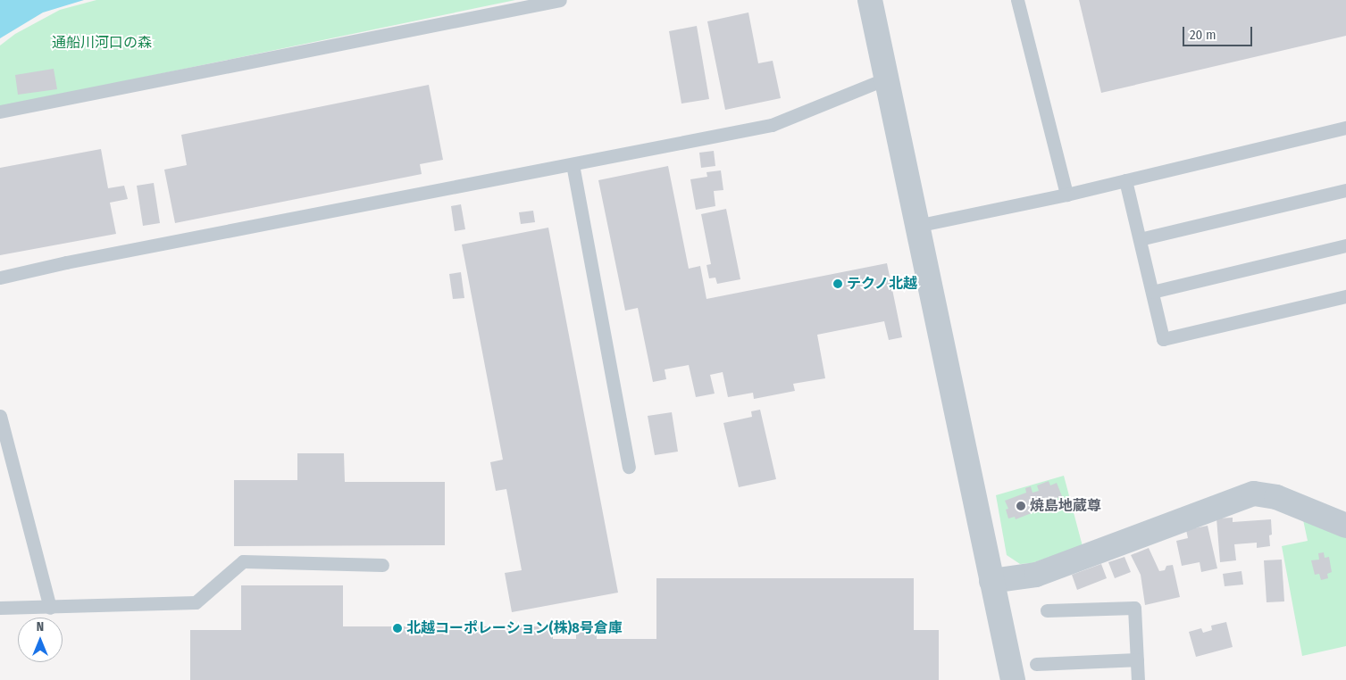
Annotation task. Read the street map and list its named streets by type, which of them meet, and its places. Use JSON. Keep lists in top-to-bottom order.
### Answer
{
  "parks": ["通船川河口の森"],
  "places": ["テクノ北越", "焼島地蔵尊", "北越コーポレーション(株)8号倉庫"],
  "scale_bar": "20 m",
  "north": "top"
}
